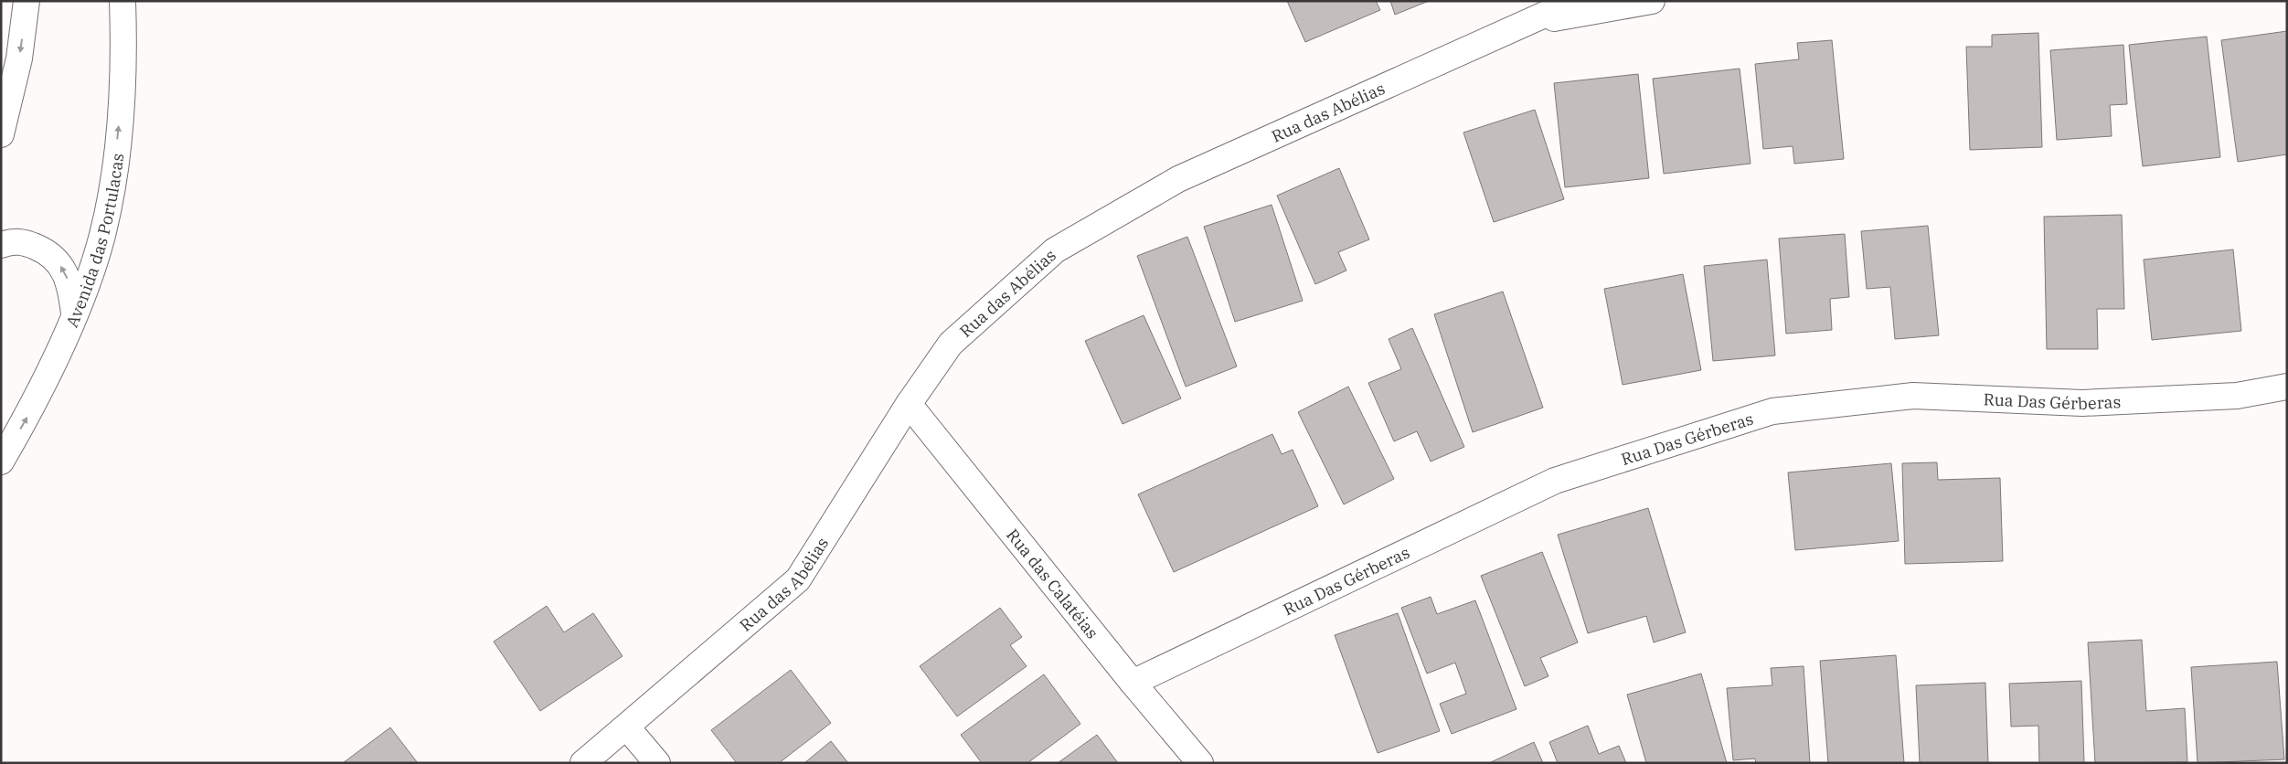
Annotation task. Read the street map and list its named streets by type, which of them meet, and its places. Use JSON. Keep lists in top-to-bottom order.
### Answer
{
  "streets": {
    "street": [
      "Rua das Abélias",
      "Avenida das Portulacas",
      "Rua Das Gérberas",
      "Rua das Calatéias"
    ]
  },
  "crossings": [
    ["Rua das Abélias", "Rua das Calatéias"],
    ["Rua Das Gérberas", "Rua das Calatéias"]
  ],
  "one_way": ["Avenida das Portulacas"]
}
